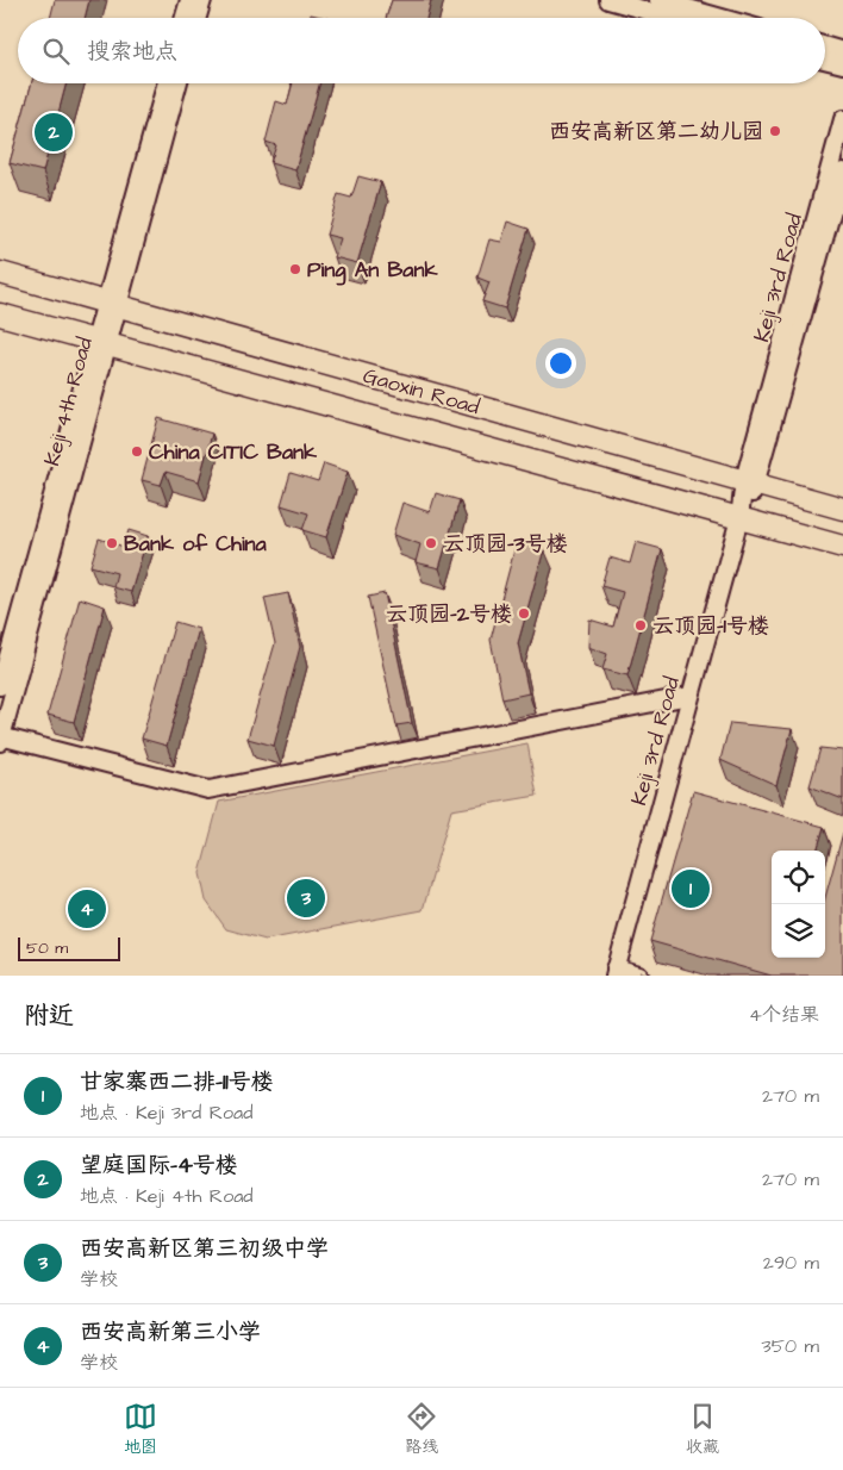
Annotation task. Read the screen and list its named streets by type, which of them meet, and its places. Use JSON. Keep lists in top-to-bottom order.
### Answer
{
  "streets": {
    "main road": ["Gaoxin Road"],
    "street": ["Keji 3rd Road", "Keji 4th Road"]
  },
  "crossings": [
    ["Keji 3rd Road", "Gaoxin Road"],
    ["Gaoxin Road", "Keji 4th Road"]
  ],
  "places": [
    "西安高新区第二幼儿园",
    "Ping An Bank",
    "China CITIC Bank",
    "Bank of China",
    "云顶园-3号楼",
    "云顶园-2号楼",
    "云顶园-1号楼"
  ],
  "scale_bar": "50 m",
  "page": {
    "search": "搜索地点",
    "pins": [
      "2",
      "1",
      "3",
      "4"
    ],
    "scale": "50 m",
    "heading": ["附近", "4个结果"],
    "list": [
      {
        "mark": "1",
        "name": "甘家寨西二排-11号楼",
        "note": "地点 · Keji 3rd Road",
        "value": "270 m"
      },
      {
        "mark": "2",
        "name": "望庭国际-4号楼",
        "note": "地点 · Keji 4th Road",
        "value": "270 m"
      },
      {
        "mark": "3",
        "name": "西安高新区第三初级中学",
        "note": "学校",
        "value": "290 m"
      },
      {
        "mark": "4",
        "name": "西安高新第三小学",
        "note": "学校",
        "value": "350 m"
      }
    ],
    "nav": ["地图", "路线", "收藏"]
  }
}
